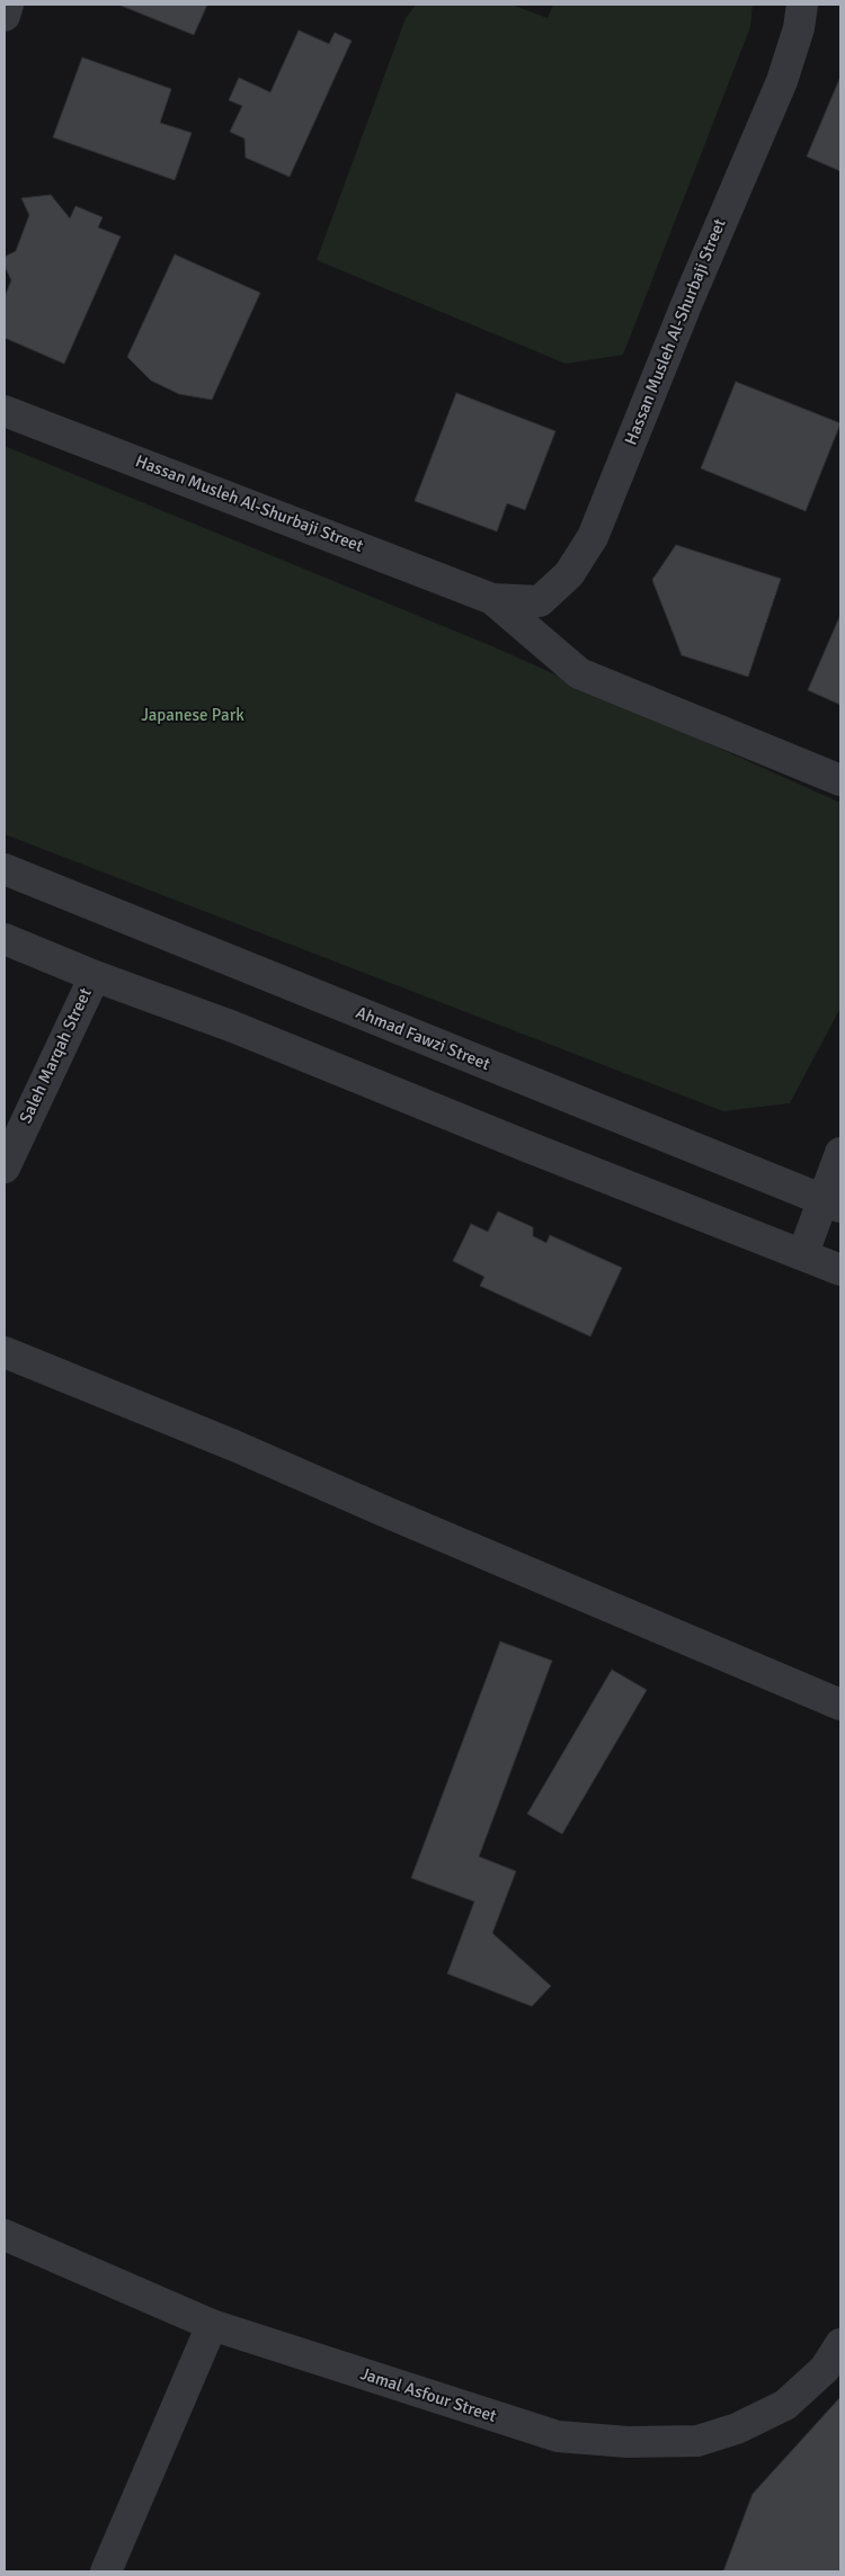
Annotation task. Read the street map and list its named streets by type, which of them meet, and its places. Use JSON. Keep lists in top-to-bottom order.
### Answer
{
  "streets": {
    "street": [
      "Hassan Musleh Al-Shurbaji Street",
      "Ahmad Fawzi Street",
      "Saleh Marqah Street",
      "Jamal Asfour Street"
    ]
  },
  "parks": ["Japanese Park"]
}
